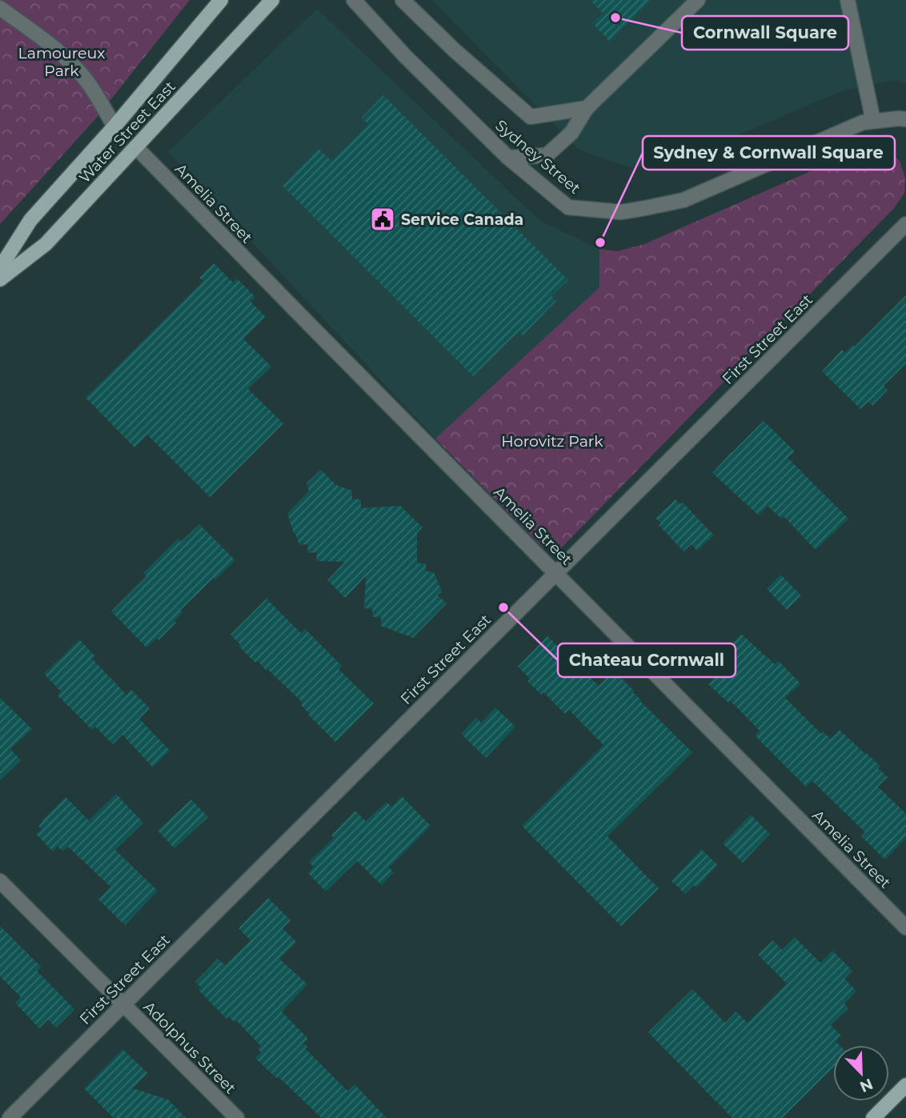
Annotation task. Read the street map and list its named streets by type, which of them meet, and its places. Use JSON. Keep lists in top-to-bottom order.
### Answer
{
  "streets": {
    "main road": ["Water Street East"],
    "street": [
      "Sydney Street",
      "Amelia Street",
      "First Street East",
      "Adolphus Street"
    ]
  },
  "crossings": [
    ["Water Street East", "Amelia Street"],
    ["Amelia Street", "First Street East"],
    ["First Street East", "Adolphus Street"]
  ],
  "parks": ["Lamoureux Park", "Horovitz Park"],
  "places": {
    "other": ["Cornwall Square", "Sydney & Cornwall Square", "Chateau Cornwall"],
    "public building": ["Service Canada"]
  },
  "north": "bottom right"
}
